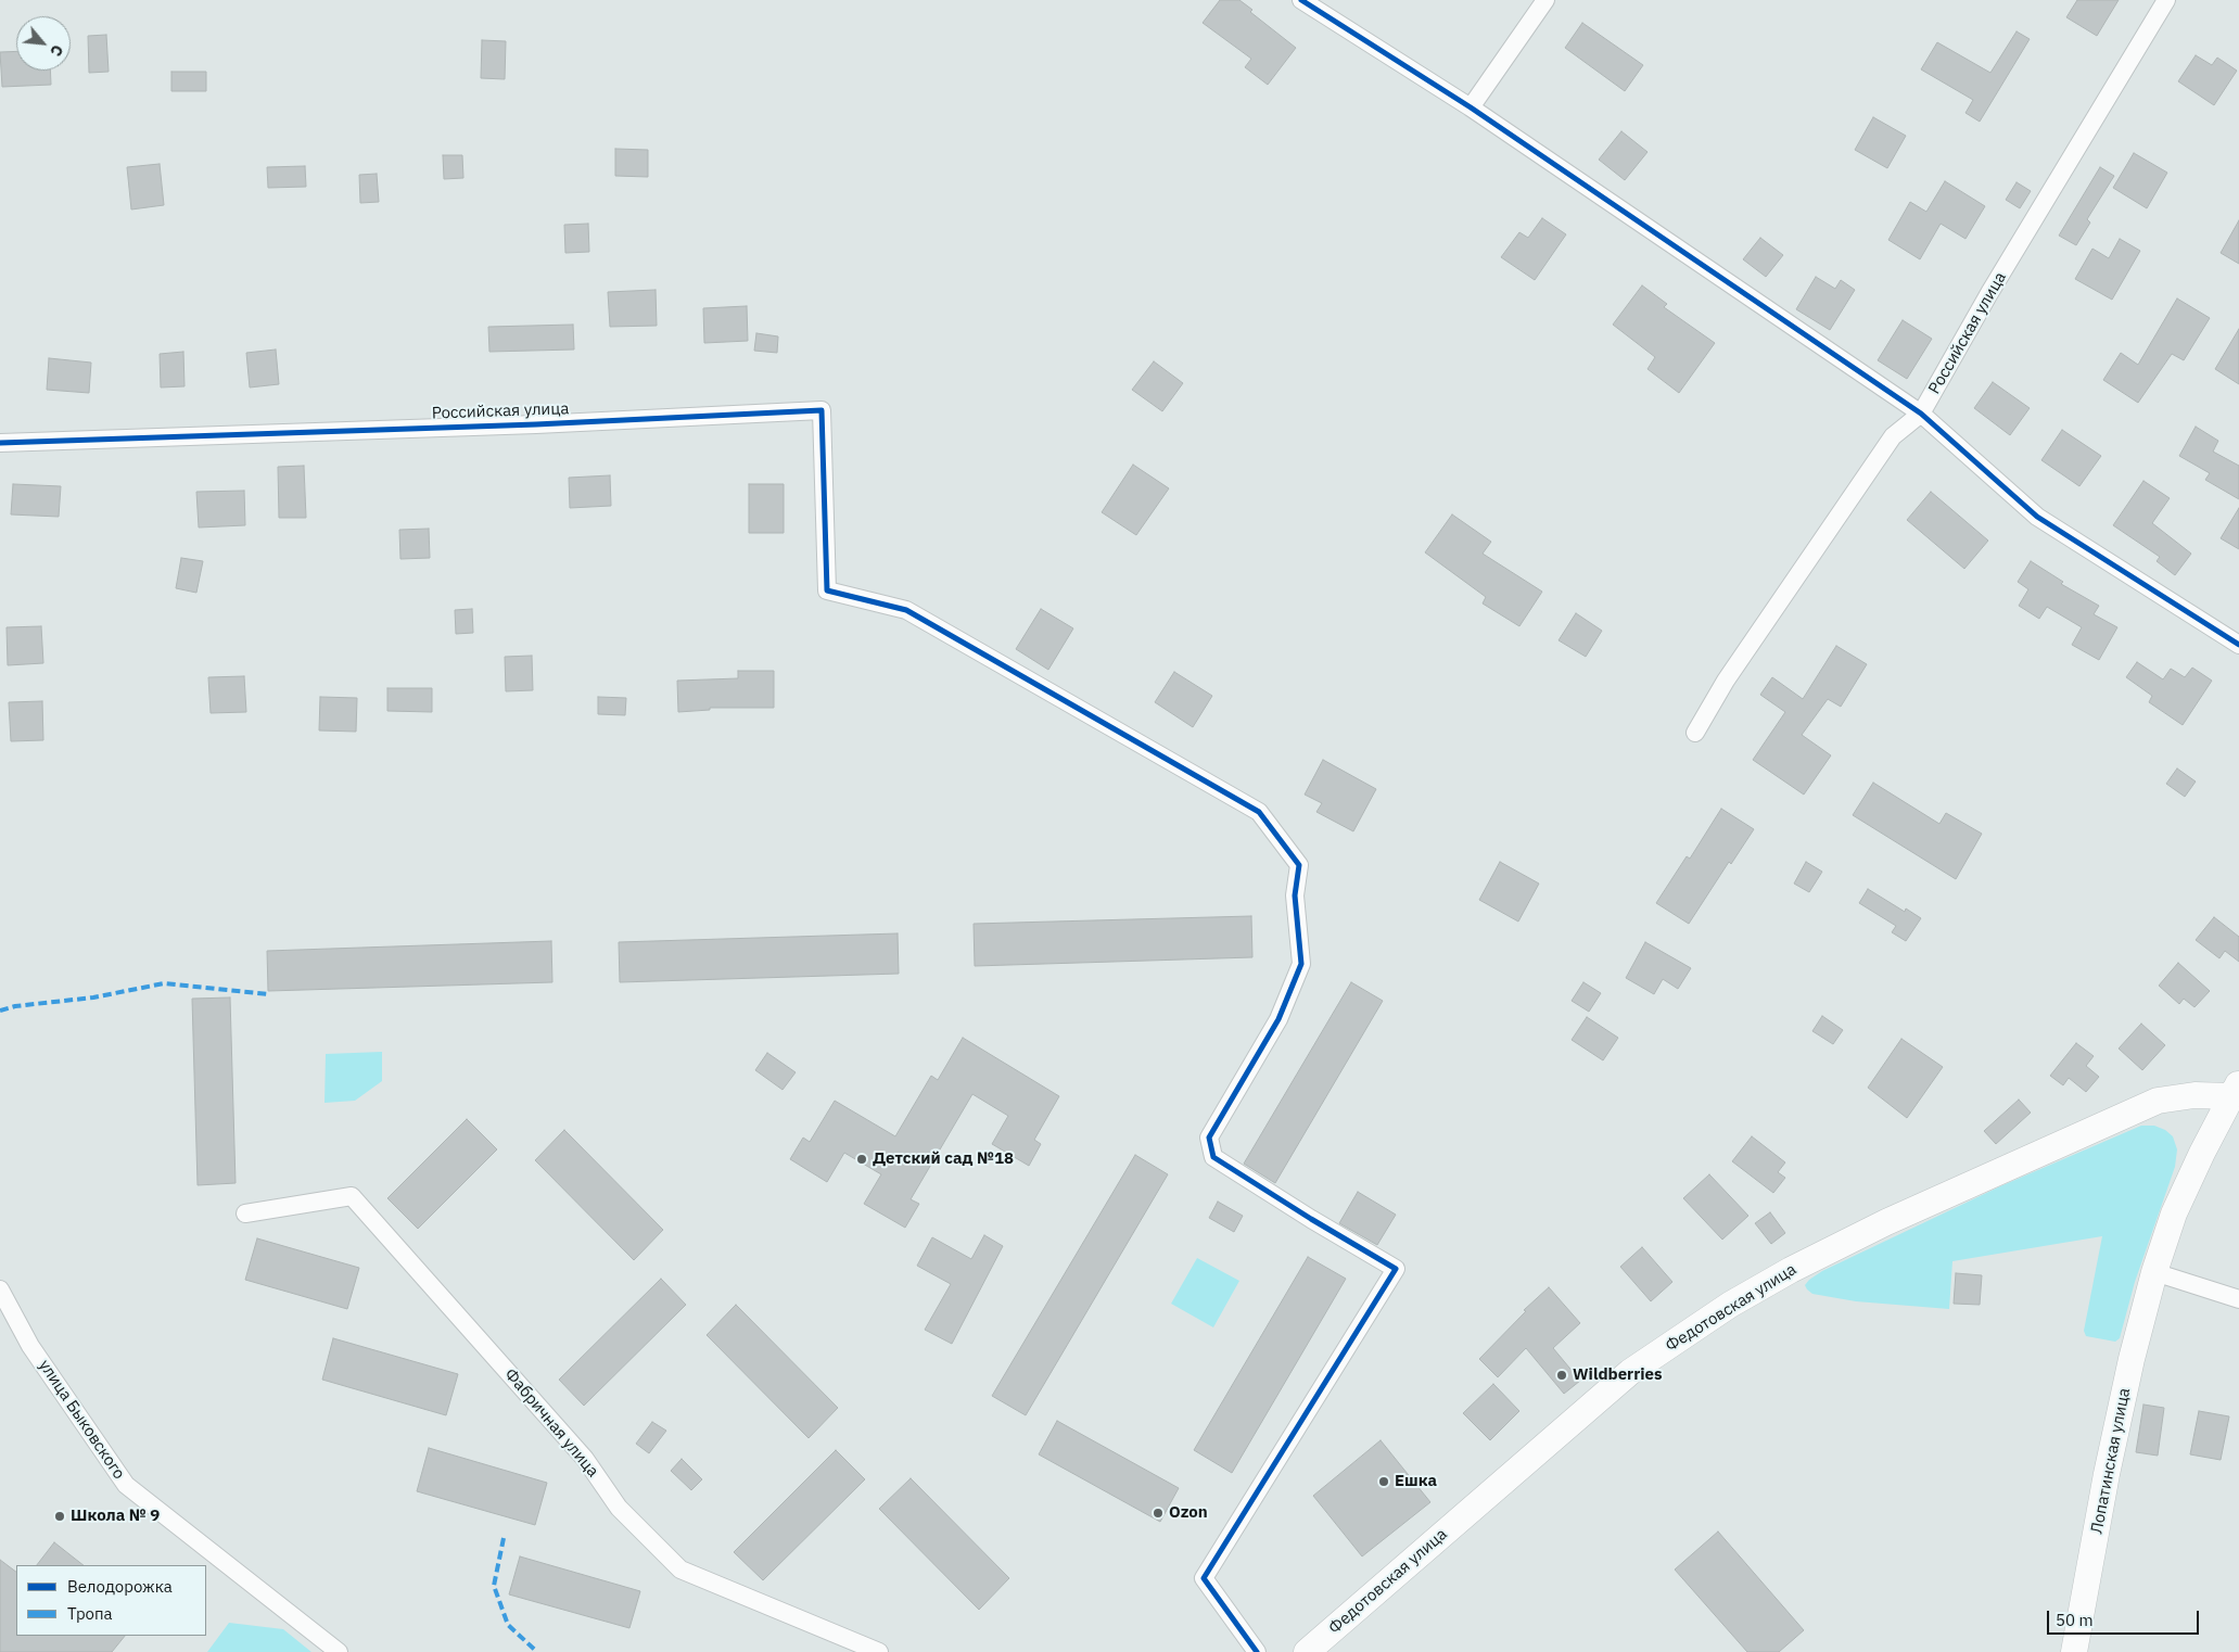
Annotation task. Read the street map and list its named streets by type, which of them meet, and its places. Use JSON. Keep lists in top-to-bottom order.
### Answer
{
  "streets": {
    "street": [
      "Российская улица",
      "Федотовская улица",
      "улица Быковского",
      "Фабричная улица",
      "Лопатинская улица"
    ]
  },
  "crossings": [
    ["Федотовская улица", "Лопатинская улица"]
  ],
  "places": [
    "Детский сад №18",
    "Wildberries",
    "Ешка",
    "Ozon",
    "Школа № 9"
  ],
  "legend": ["Велодорожка", "Тропа"],
  "scale_bar": "50 m",
  "north": "bottom right"
}
